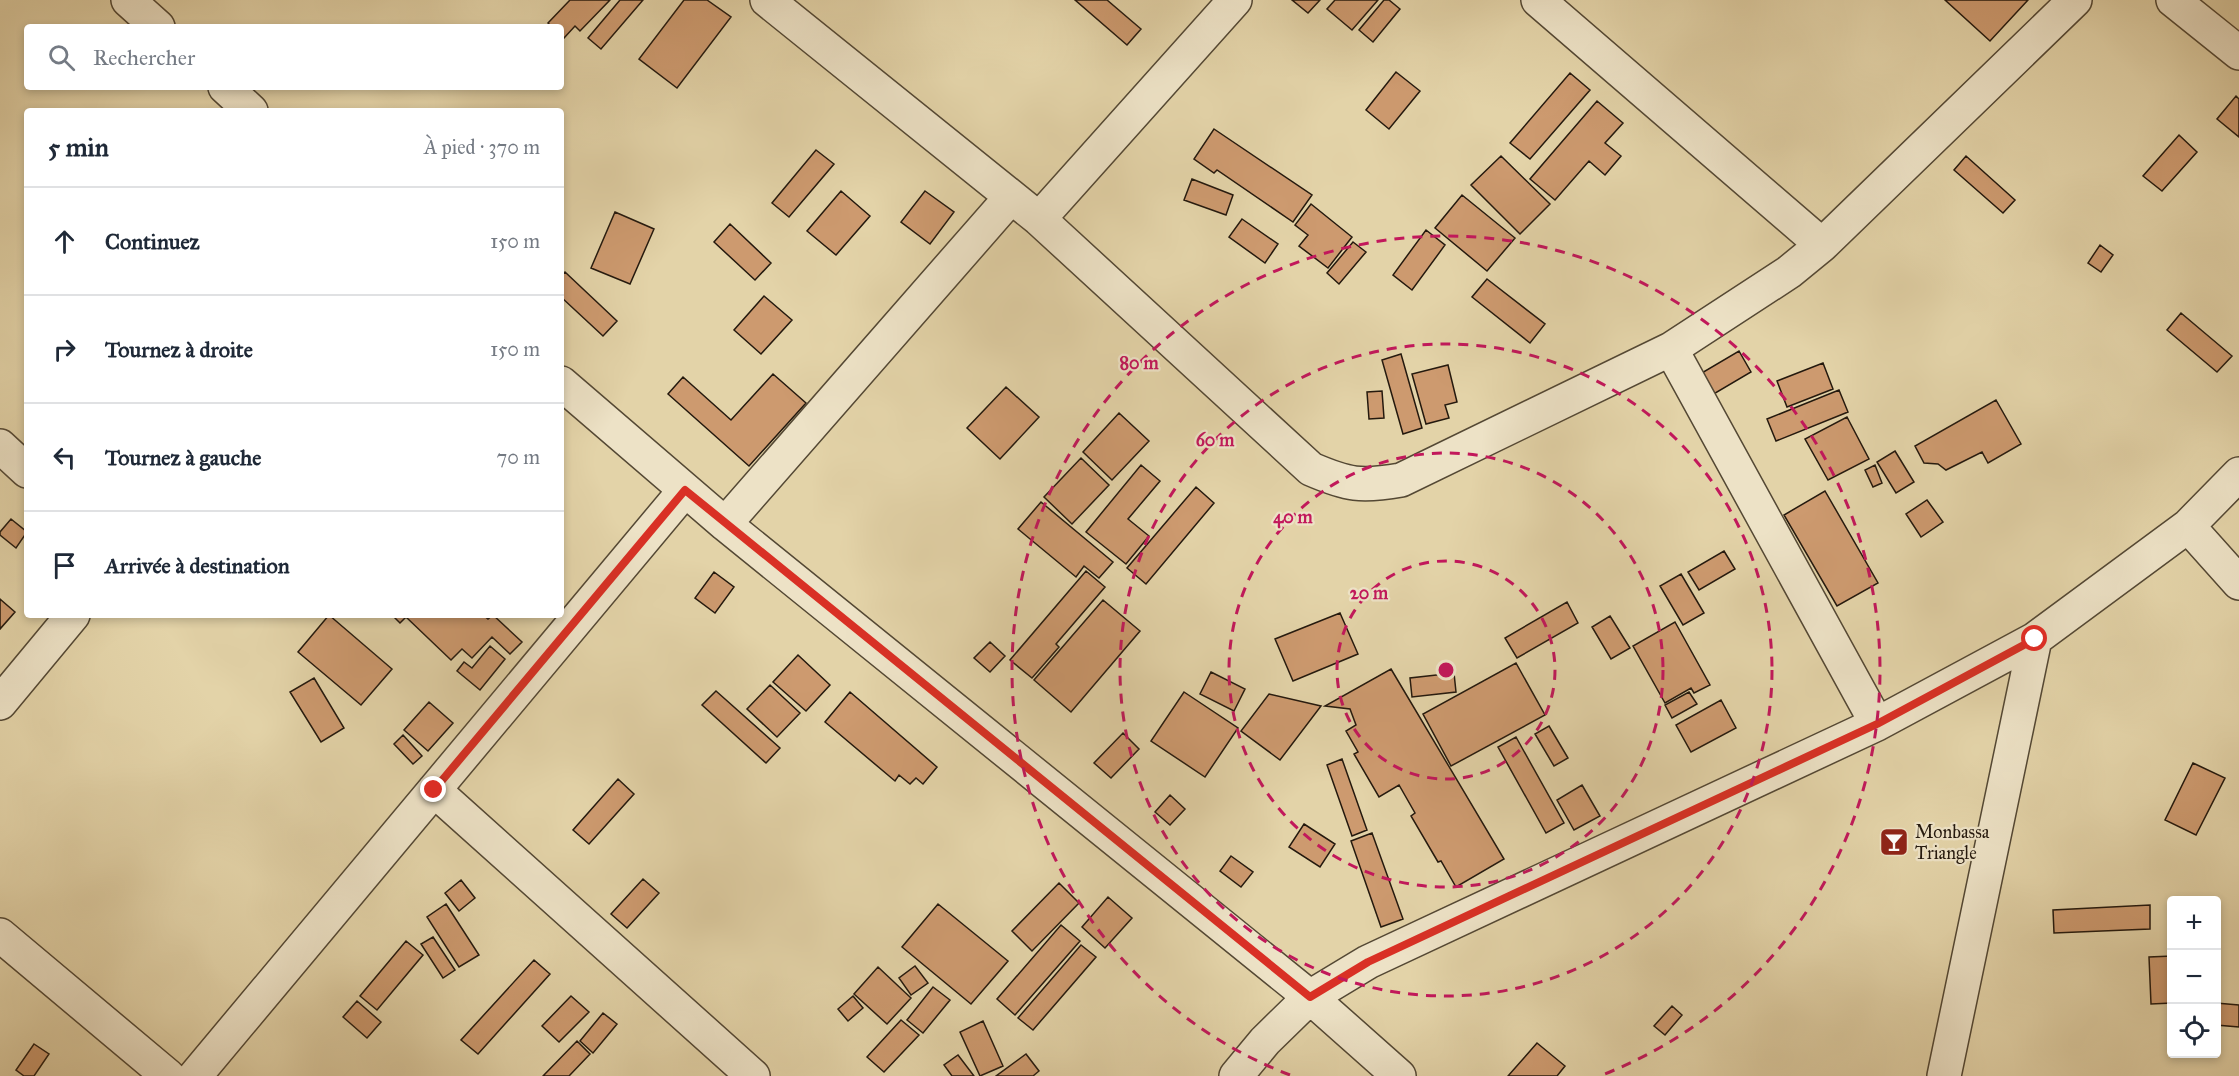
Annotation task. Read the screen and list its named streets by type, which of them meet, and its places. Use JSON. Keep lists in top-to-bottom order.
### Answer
{
  "places": {
    "bar": ["Monbassa Triangle"]
  },
  "page": {
    "search": "Rechercher",
    "heading": ["5 min", "À pied · 370 m"],
    "list": [
      ["Continuez", "150 m"],
      ["Tournez à droite", "150 m"],
      ["Tournez à gauche", "70 m"],
      "Arrivée à destination"
    ],
    "map_buttons": ["+", "−"]
  },
  "rings": [
    "80 m",
    "60 m",
    "40 m",
    "20 m"
  ]
}
